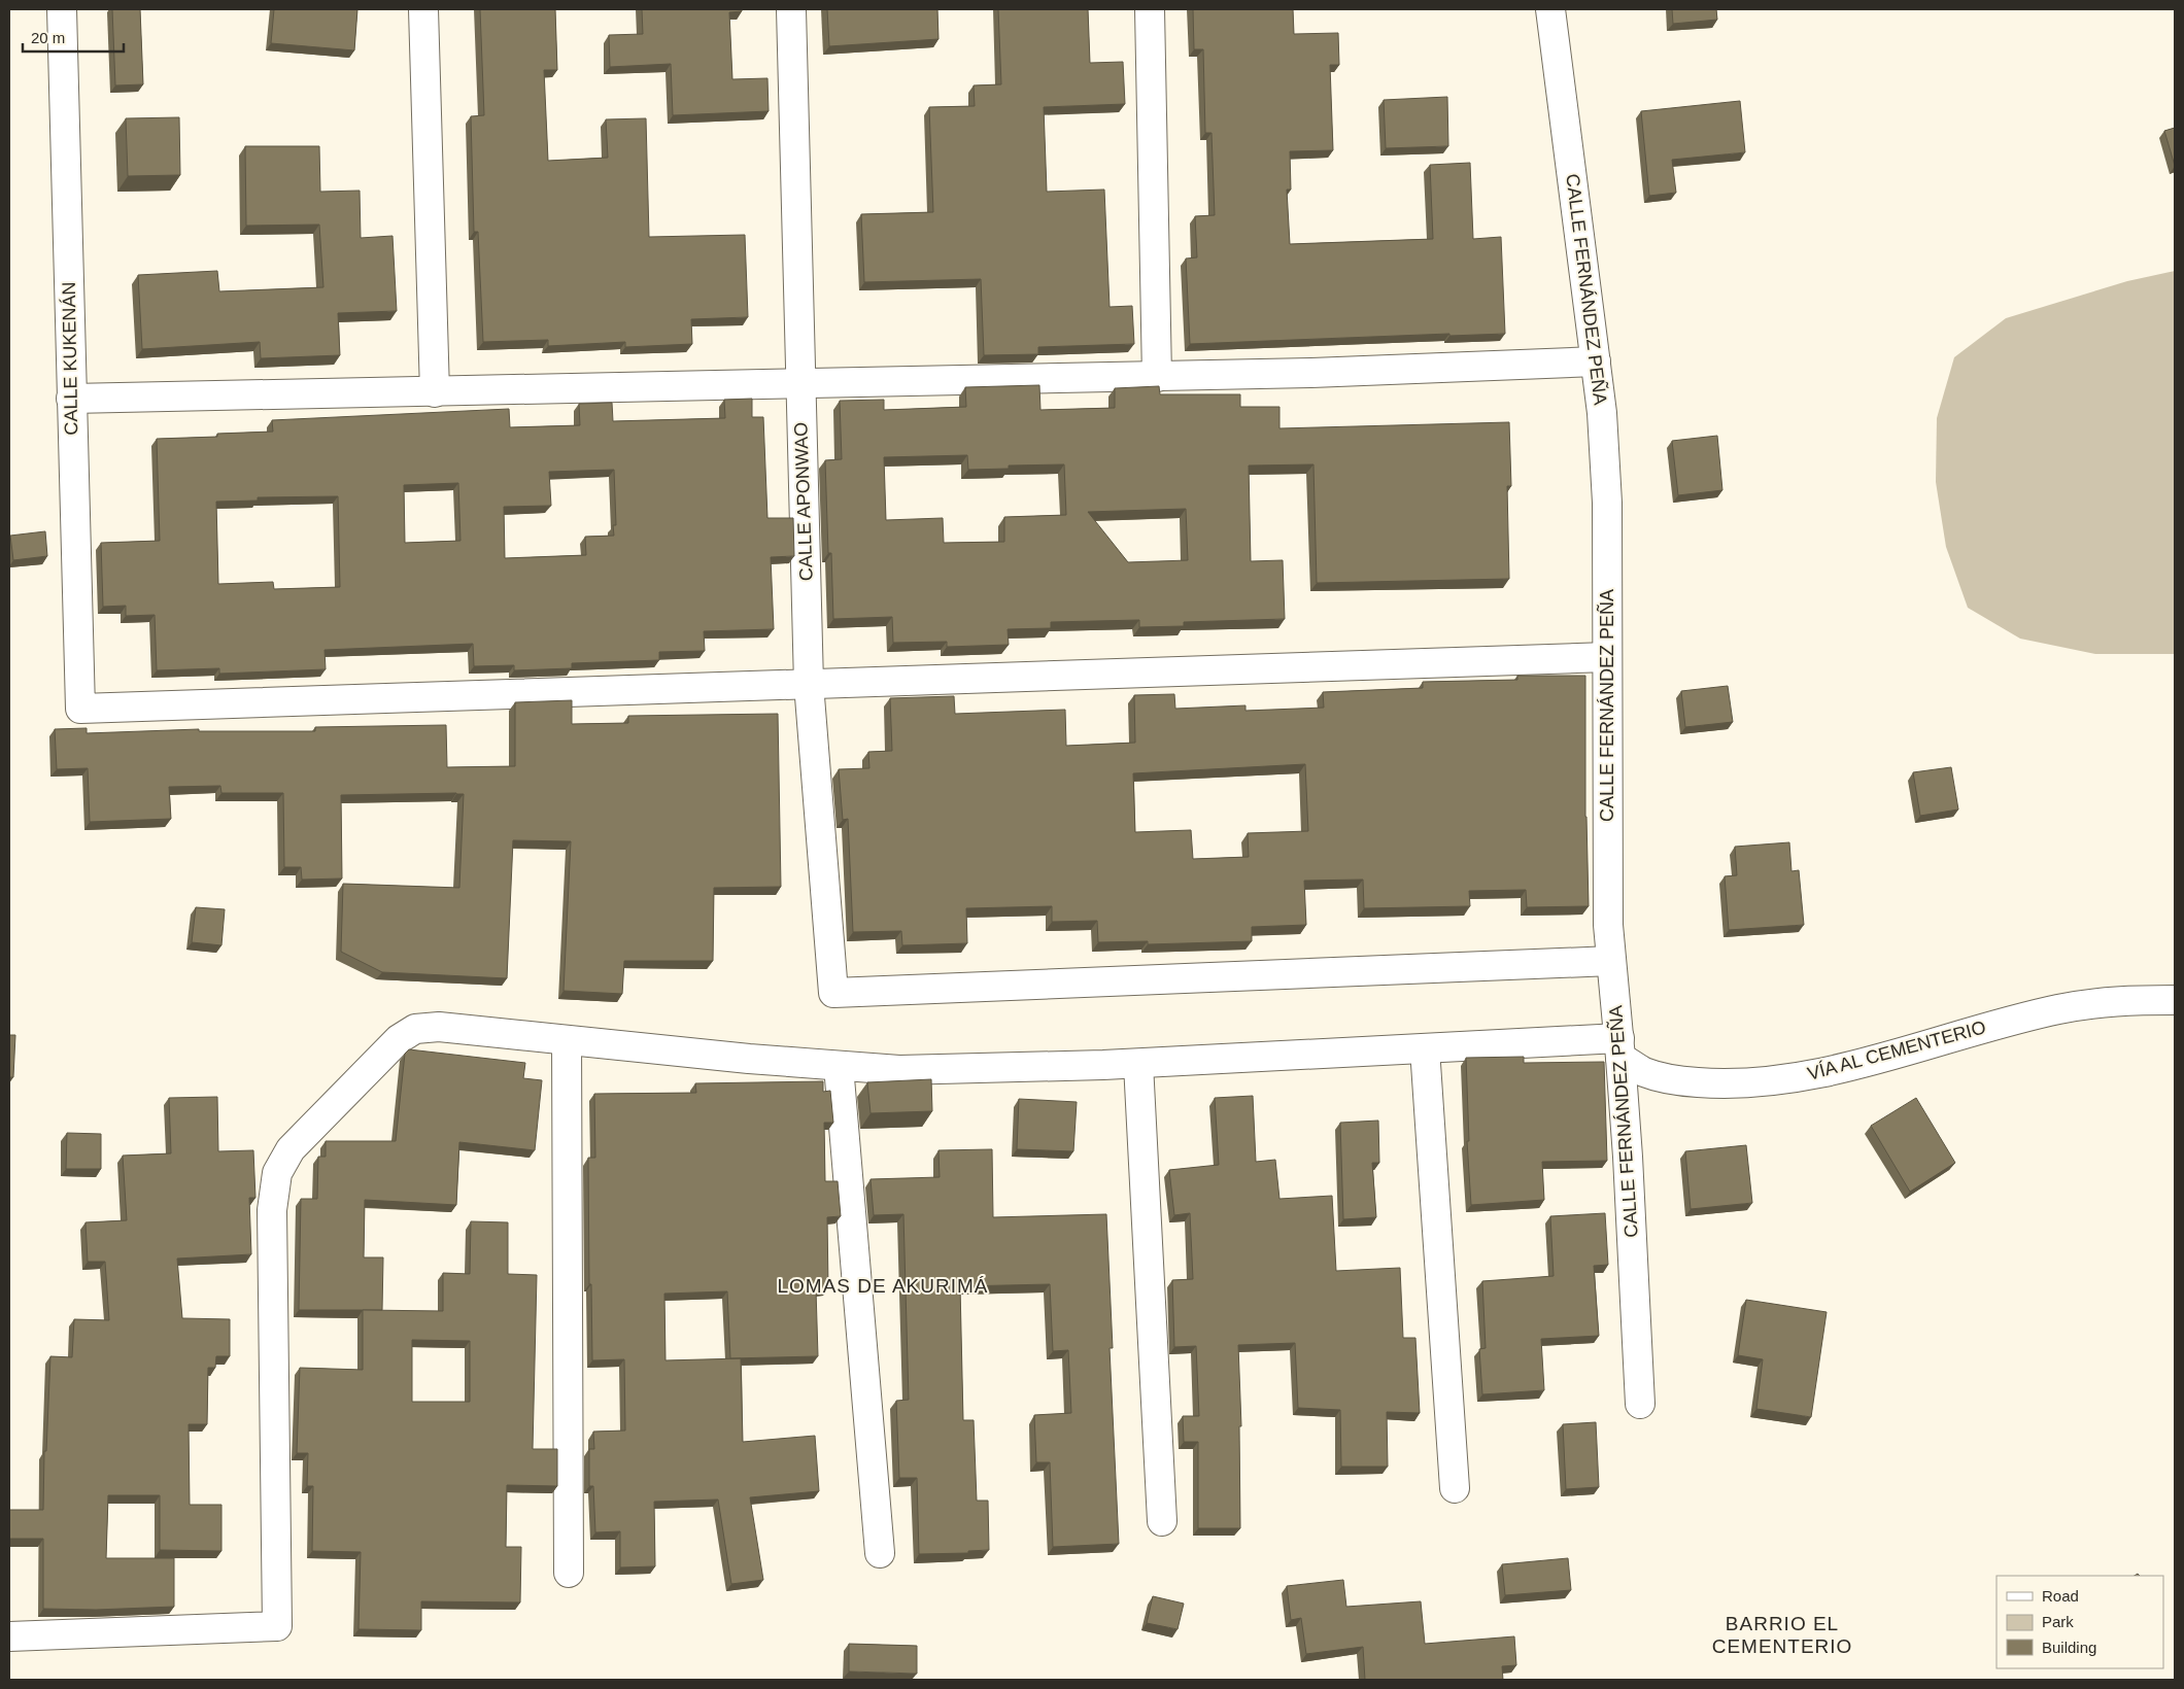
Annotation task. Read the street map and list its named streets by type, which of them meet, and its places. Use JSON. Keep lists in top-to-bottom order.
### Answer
{
  "streets": {
    "street": [
      "CALLE FERNÁNDEZ PEÑA",
      "CALLE KUKENÁN",
      "CALLE APONWAO",
      "VÍA AL CEMENTERIO"
    ]
  },
  "crossings": [
    ["CALLE FERNÁNDEZ PEÑA", "CALLE APONWAO"],
    ["CALLE FERNÁNDEZ PEÑA", "VÍA AL CEMENTERIO"],
    ["CALLE KUKENÁN", "CALLE APONWAO"]
  ],
  "districts": ["LOMAS DE AKURIMÁ", "BARRIO EL CEMENTERIO"],
  "legend": ["Road", "Park", "Building"],
  "scale_bar": "20 m"
}
